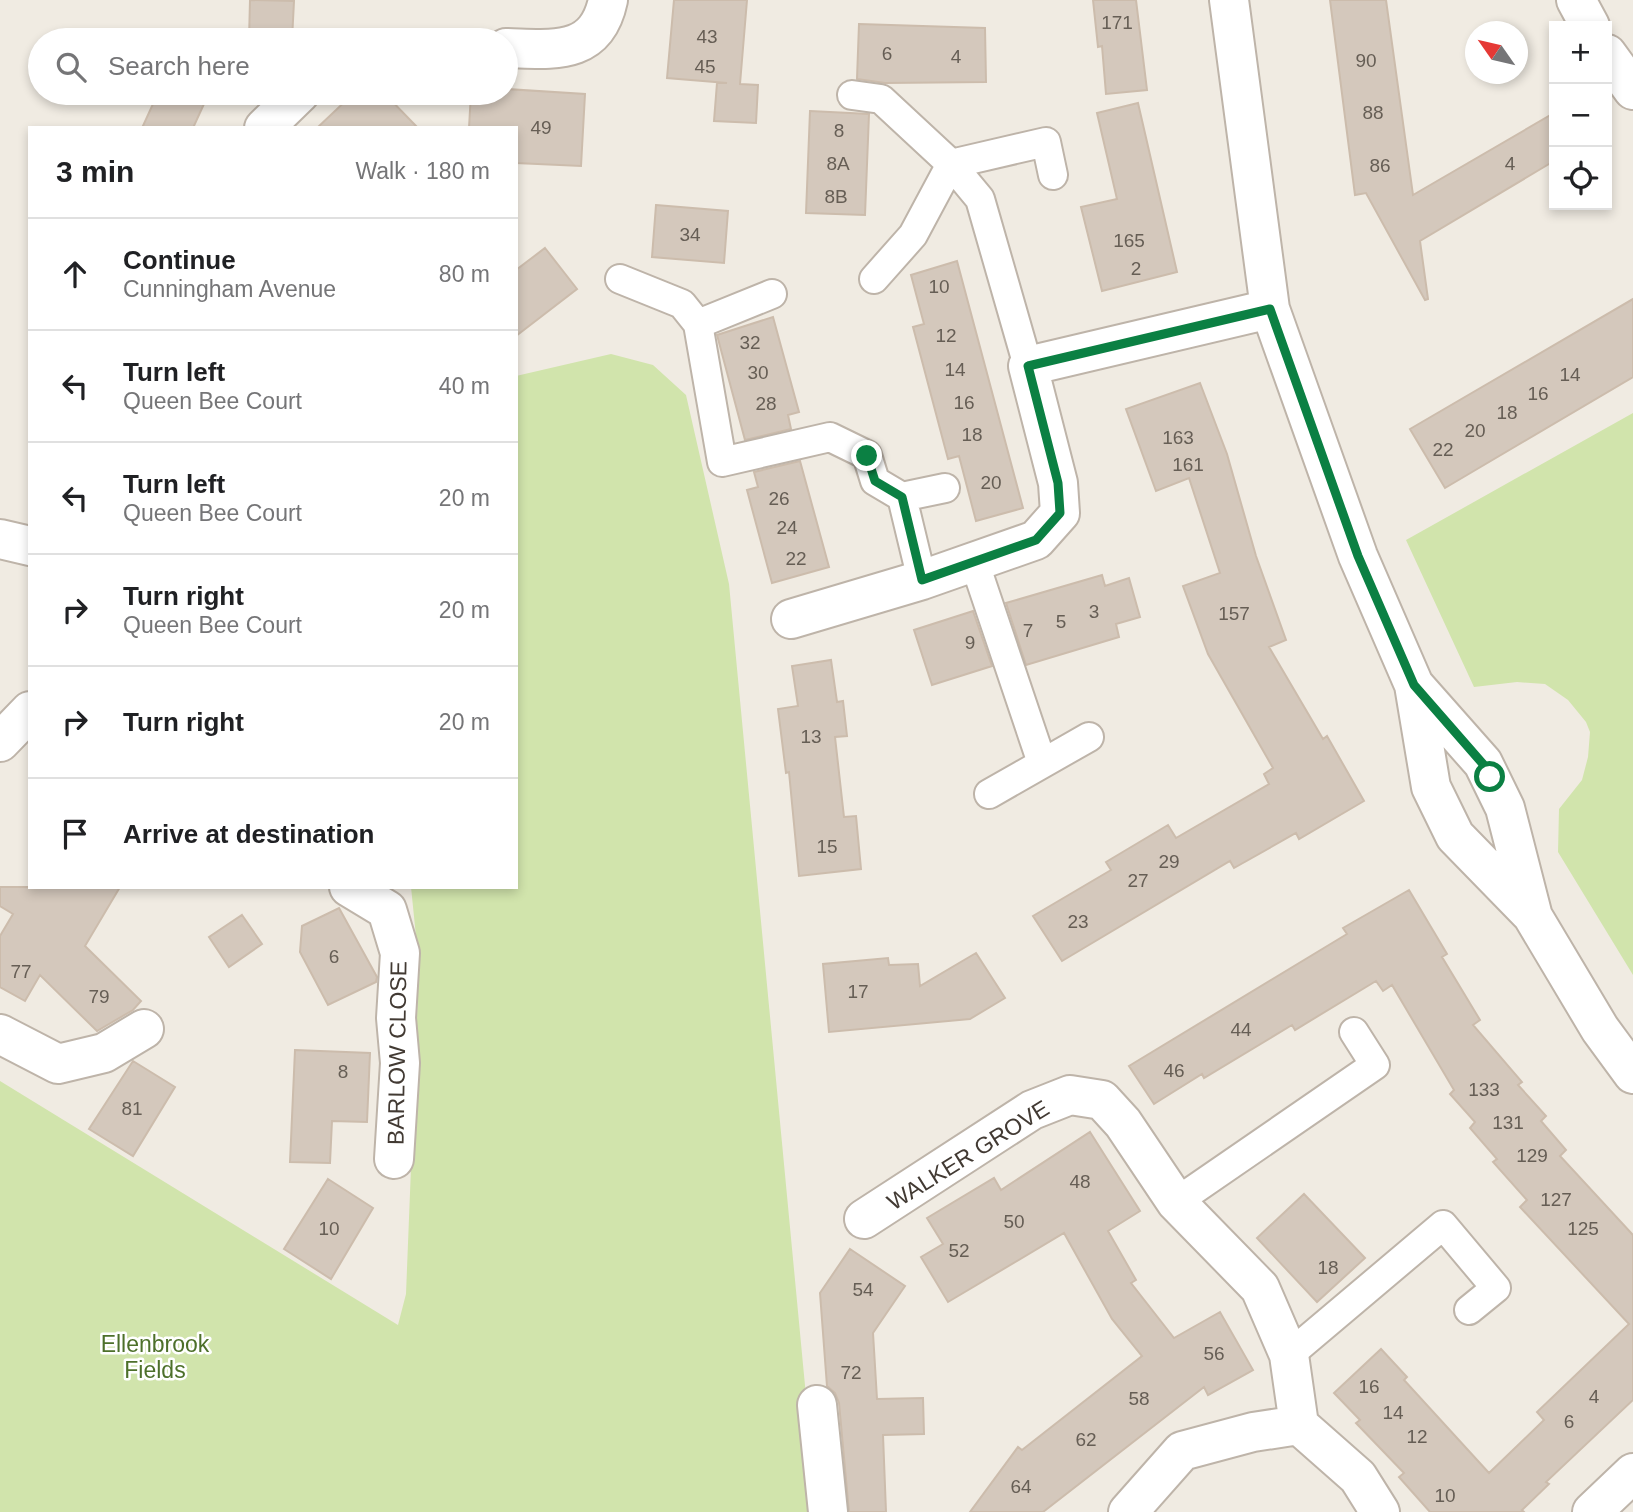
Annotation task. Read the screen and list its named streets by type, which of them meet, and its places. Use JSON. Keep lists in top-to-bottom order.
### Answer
{
  "streets": {
    "street": ["BARLOW CLOSE", "WALKER GROVE"]
  },
  "parks": ["Ellenbrook Fields"],
  "house_numbers": [
    "171",
    "43",
    "6",
    "4",
    "90",
    "45",
    "88",
    "49",
    "8",
    "8A",
    "4",
    "86",
    "8B",
    "34",
    "165",
    "2",
    "10",
    "12",
    "32",
    "14",
    "30",
    "14",
    "16",
    "16",
    "28",
    "18",
    "20",
    "18",
    "163",
    "22",
    "161",
    "20",
    "26",
    "24",
    "22",
    "3",
    "157",
    "5",
    "7",
    "9",
    "13",
    "15",
    "29",
    "27",
    "23",
    "6",
    "77",
    "17",
    "79",
    "44",
    "46",
    "8",
    "133",
    "81",
    "131",
    "129",
    "48",
    "127",
    "50",
    "10",
    "125",
    "52",
    "18",
    "54",
    "56",
    "72",
    "16",
    "4",
    "58",
    "14",
    "6",
    "12",
    "62",
    "64",
    "10"
  ],
  "north": "top left",
  "page": {
    "map_buttons": ["+", "−"],
    "search": "Search here",
    "heading": ["3 min", "Walk · 180 m"],
    "list": [
      ["Continue", "Cunningham Avenue", "80 m"],
      ["Turn left", "Queen Bee Court", "40 m"],
      ["Turn left", "Queen Bee Court", "20 m"],
      ["Turn right", "Queen Bee Court", "20 m"],
      ["Turn right", "20 m"],
      "Arrive at destination"
    ]
  }
}
